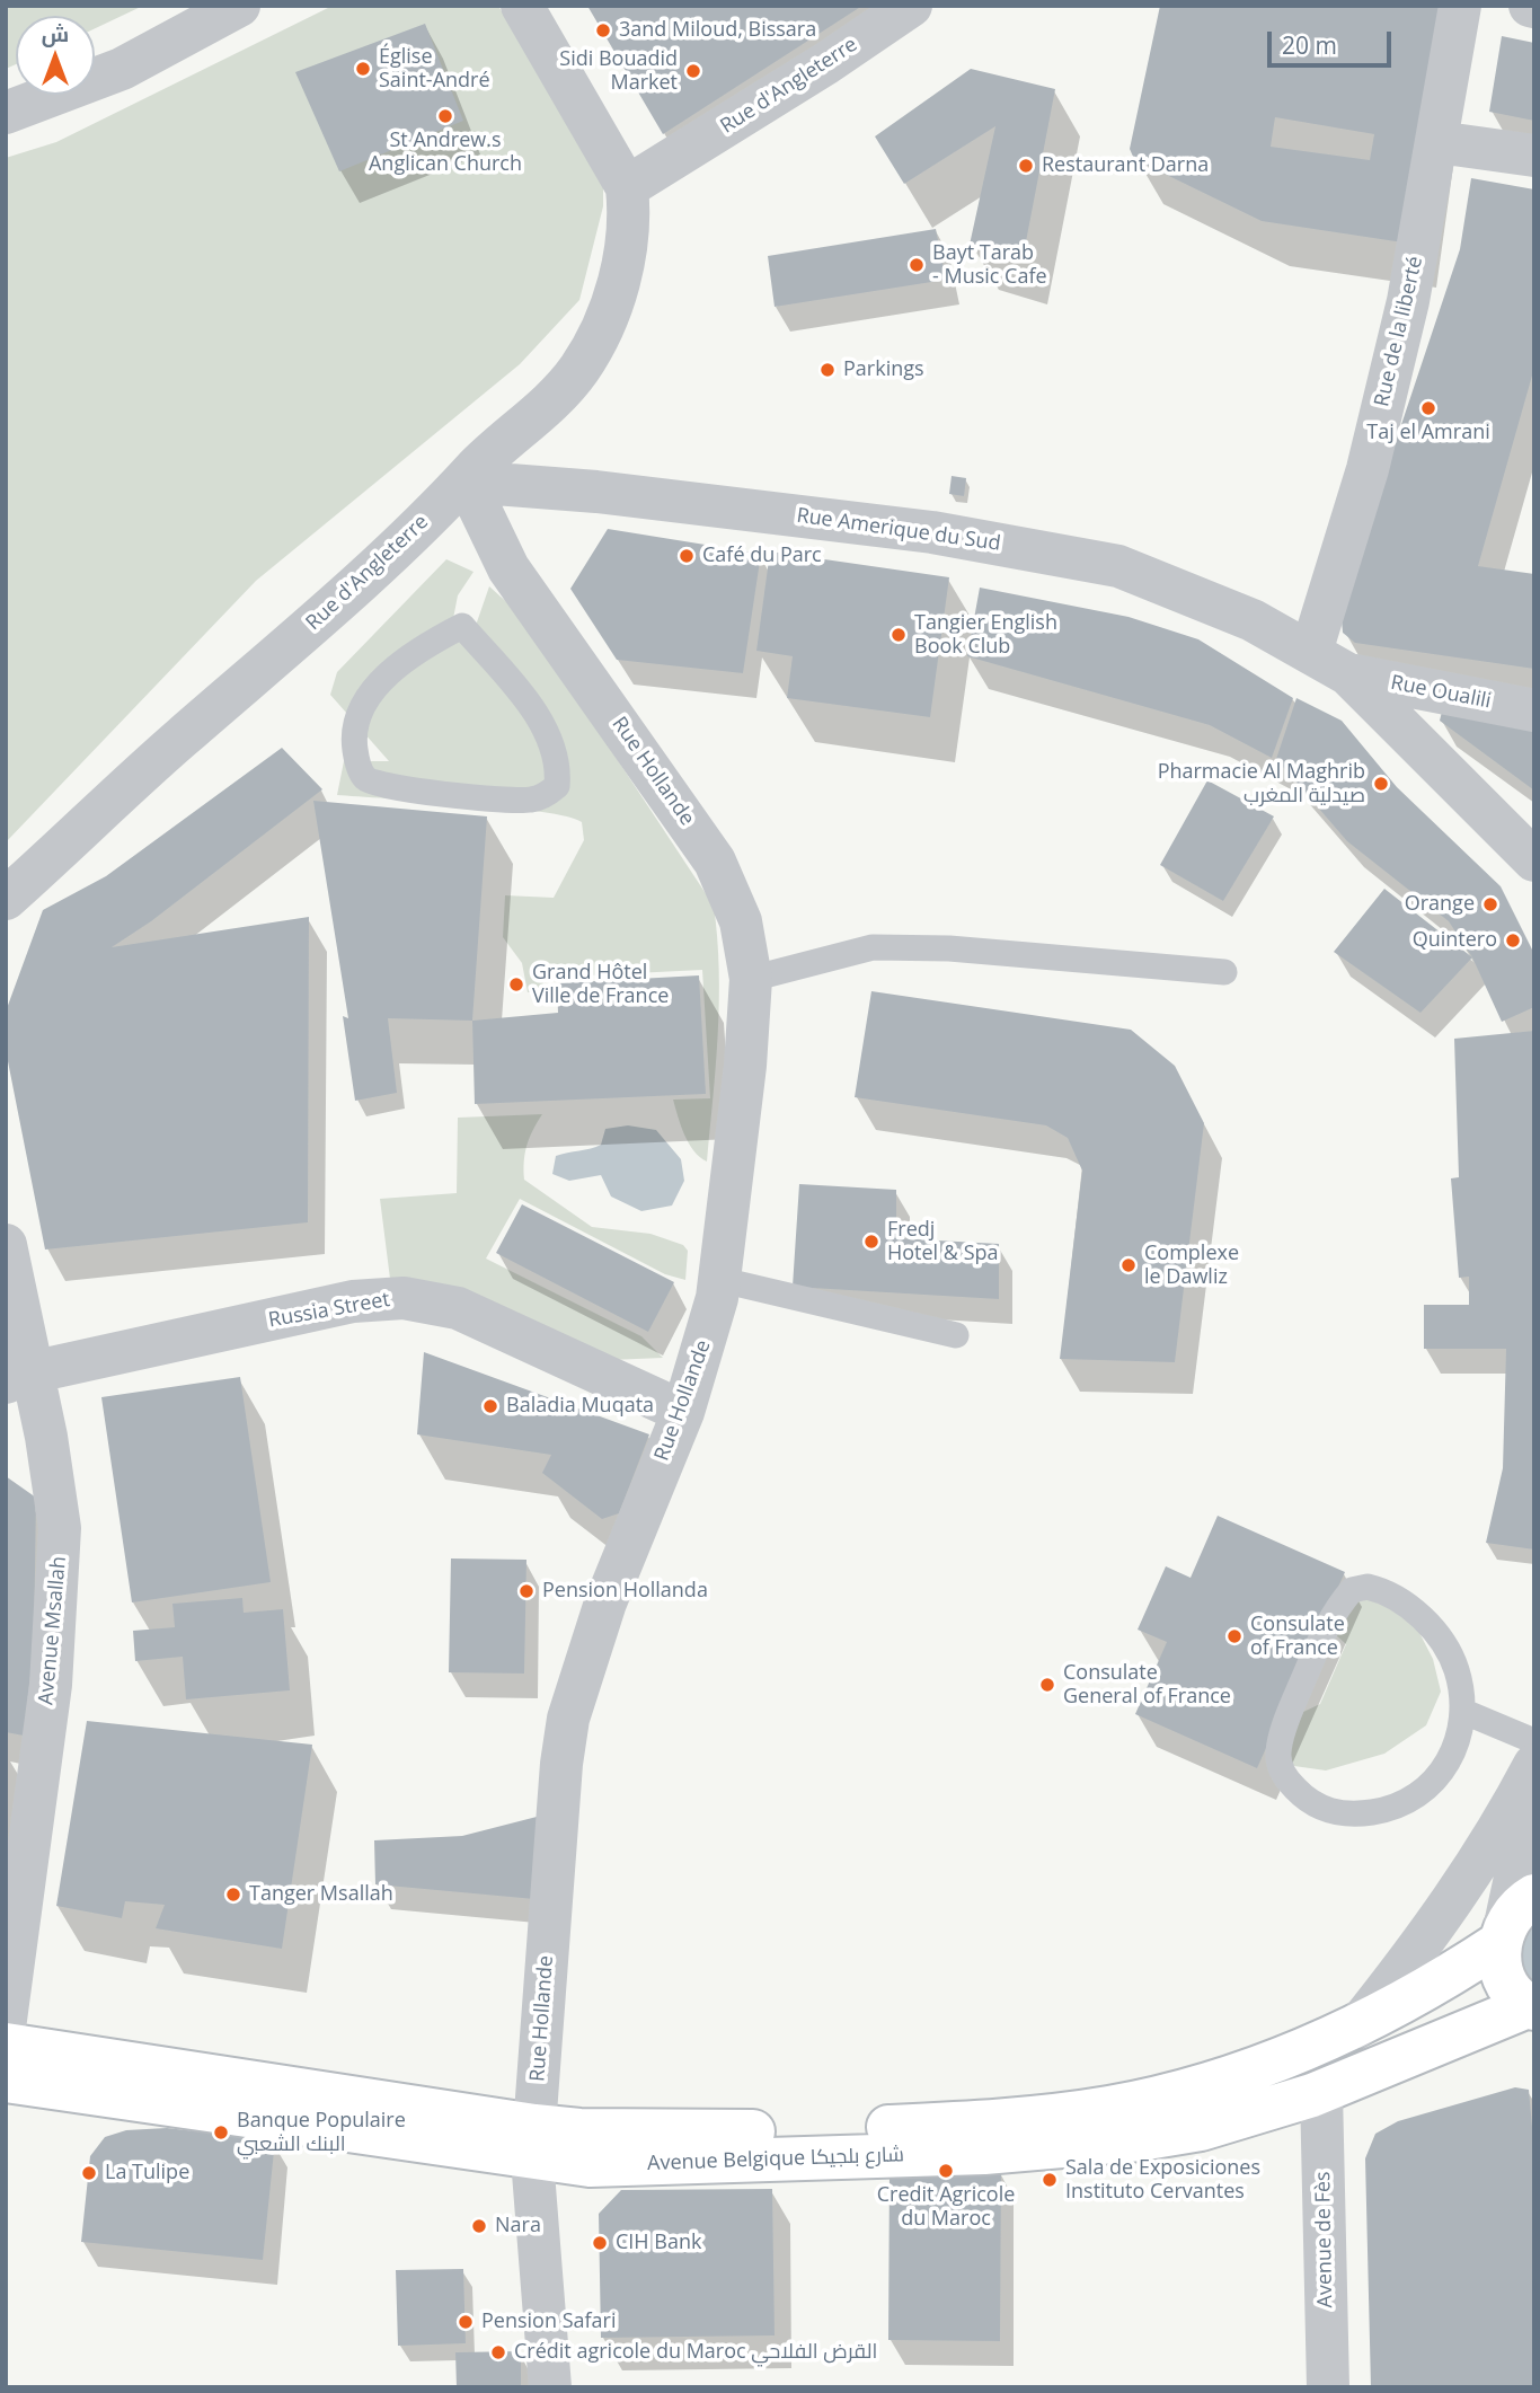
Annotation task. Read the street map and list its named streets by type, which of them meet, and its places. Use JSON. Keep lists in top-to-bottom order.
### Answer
{
  "streets": {
    "main road": ["Avenue Belgique شارع بلجيكا"],
    "street": [
      "Rue d'Angleterre",
      "Rue de la liberté",
      "Rue Amerique du Sud",
      "Rue Oualili",
      "Rue Hollande",
      "Russia Street",
      "Avenue Msallah",
      "Avenue de Fès"
    ]
  },
  "crossings": [
    ["Rue d'Angleterre", "Rue Amerique du Sud"],
    ["Rue d'Angleterre", "Rue Hollande"],
    ["Rue de la liberté", "Rue Amerique du Sud"],
    ["Rue Amerique du Sud", "Rue Oualili"],
    ["Rue Amerique du Sud", "Rue Hollande"],
    ["Rue Hollande", "Russia Street"],
    ["Rue Hollande", "Avenue Belgique شارع بلجيكا"],
    ["Russia Street", "Avenue Msallah"],
    ["Avenue Belgique شارع بلجيكا", "Avenue de Fès"]
  ],
  "places": [
    "3and Miloud, Bissara",
    "Église Saint-André",
    "Sidi Bouadid Market",
    "St Andrew.s Anglican Church",
    "Restaurant Darna",
    "Bayt Tarab - Music Cafe",
    "Parkings",
    "Taj el Amrani",
    "Café du Parc",
    "Tangier English Book Club",
    "Pharmacie Al Maghrib صيدلية المغرب",
    "Orange",
    "Quintero",
    "Grand Hôtel Ville de France",
    "Fredj Hotel & Spa",
    "Complexe le Dawliz",
    "Baladia Muqata",
    "Pension Hollanda",
    "Consulate of France",
    "Consulate General of France",
    "Tanger Msallah",
    "Banque Populaire البنك الشعبي",
    "Credit Agricole du Maroc",
    "La Tulipe",
    "Sala de Exposiciones Instituto Cervantes",
    "Nara",
    "CIH Bank",
    "Pension Safari",
    "Crédit agricole du Maroc القرض الفلاحي"
  ],
  "scale_bar": "20 m",
  "north": "top"
}
